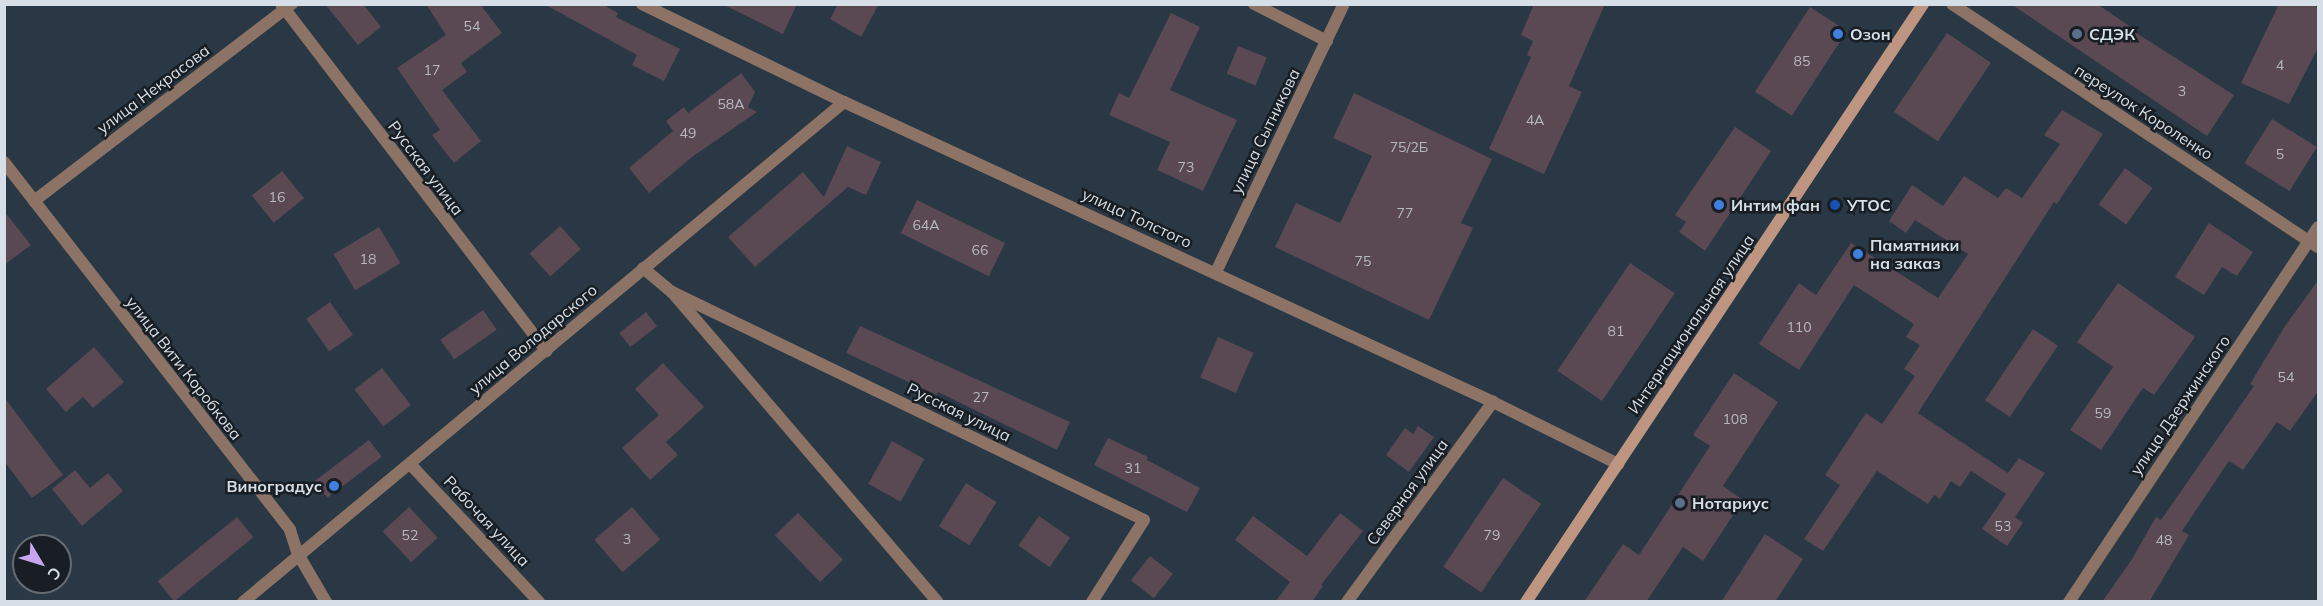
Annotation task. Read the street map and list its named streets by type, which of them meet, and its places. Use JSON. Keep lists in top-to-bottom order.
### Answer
{
  "streets": {
    "main road": ["Интернациональная улица"],
    "street": [
      "улица Некрасова",
      "переулок Короленко",
      "улица Сытникова",
      "Русская улица",
      "улица Толстого",
      "улица Володарского",
      "улица Вити Коробкова",
      "улица Дзержинского",
      "Северная улица",
      "Рабочая улица"
    ]
  },
  "crossings": [
    ["улица Некрасова", "Русская улица"],
    ["улица Некрасова", "улица Вити Коробкова"],
    ["переулок Короленко", "улица Дзержинского"],
    ["улица Сытникова", "улица Толстого"],
    ["Русская улица", "улица Володарского"],
    ["улица Толстого", "Интернациональная улица"],
    ["улица Толстого", "улица Володарского"],
    ["улица Толстого", "Северная улица"],
    ["улица Володарского", "улица Вити Коробкова"],
    ["улица Володарского", "Рабочая улица"]
  ],
  "places": [
    "Озон",
    "СДЭК",
    "Интим фан",
    "УТОС",
    "Памятники на заказ",
    "Виноградус",
    "Нотариус"
  ],
  "house_numbers": [
    "54",
    "85",
    "4",
    "17",
    "3",
    "58А",
    "4А",
    "49",
    "75/2Б",
    "5",
    "73",
    "16",
    "77",
    "64А",
    "66",
    "18",
    "75",
    "110",
    "81",
    "54",
    "27",
    "59",
    "108",
    "31",
    "53",
    "52",
    "79",
    "3",
    "48"
  ],
  "north": "bottom right"
}
